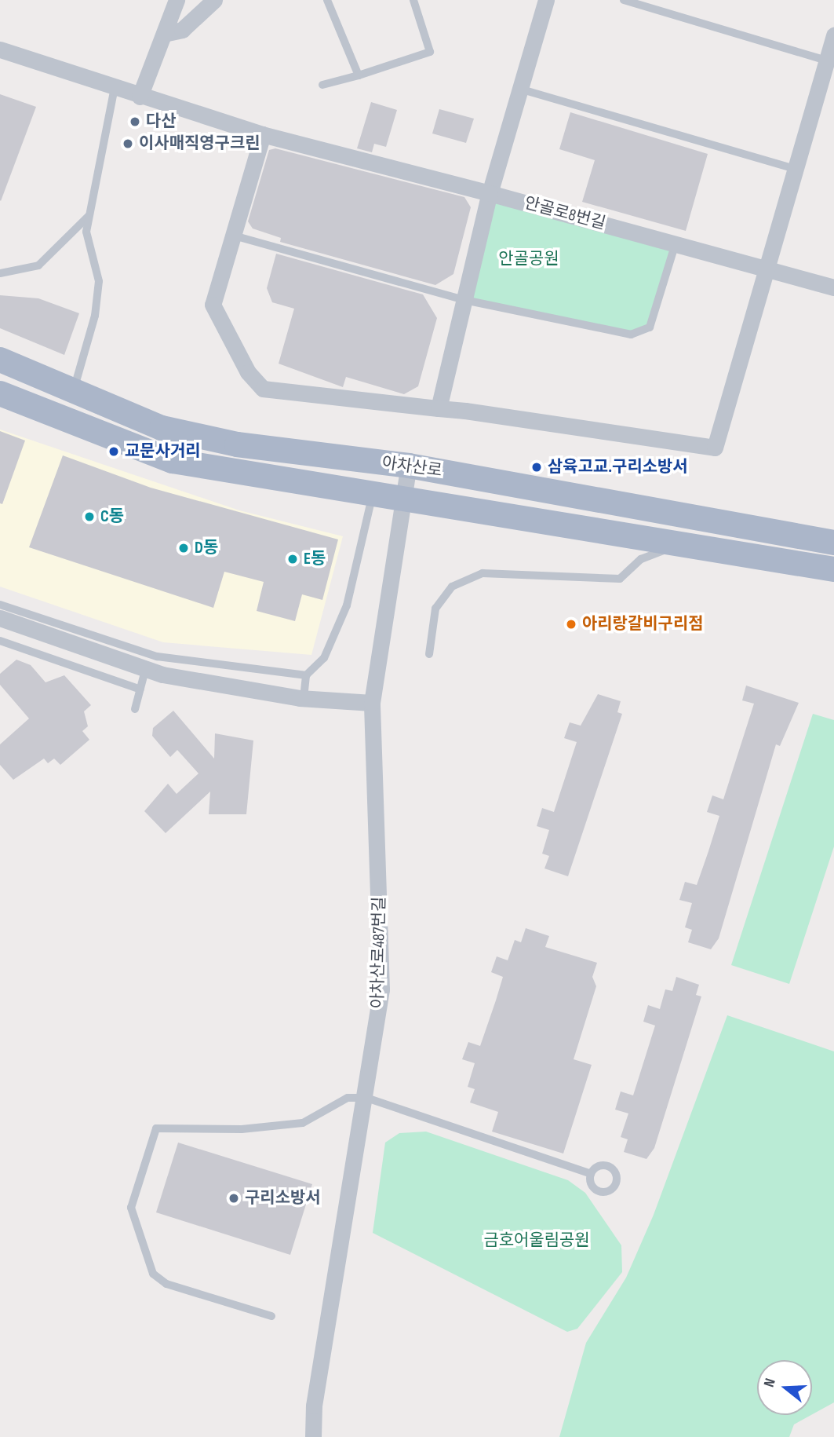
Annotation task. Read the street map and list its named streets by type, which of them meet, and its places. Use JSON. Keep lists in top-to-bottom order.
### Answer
{
  "streets": {
    "main road": ["아차산로"],
    "street": ["안골로8번길", "아차산로487번길"]
  },
  "crossings": [
    ["아차산로", "아차산로487번길"]
  ],
  "parks": ["안골공원", "금호어울림공원"],
  "places": [
    "다산",
    "이사매직영구크린",
    "교문사거리",
    "삼육고교.구리소방서",
    "C동",
    "D동",
    "E동",
    "아리랑갈비구리점",
    "구리소방서"
  ],
  "north": "left"
}
